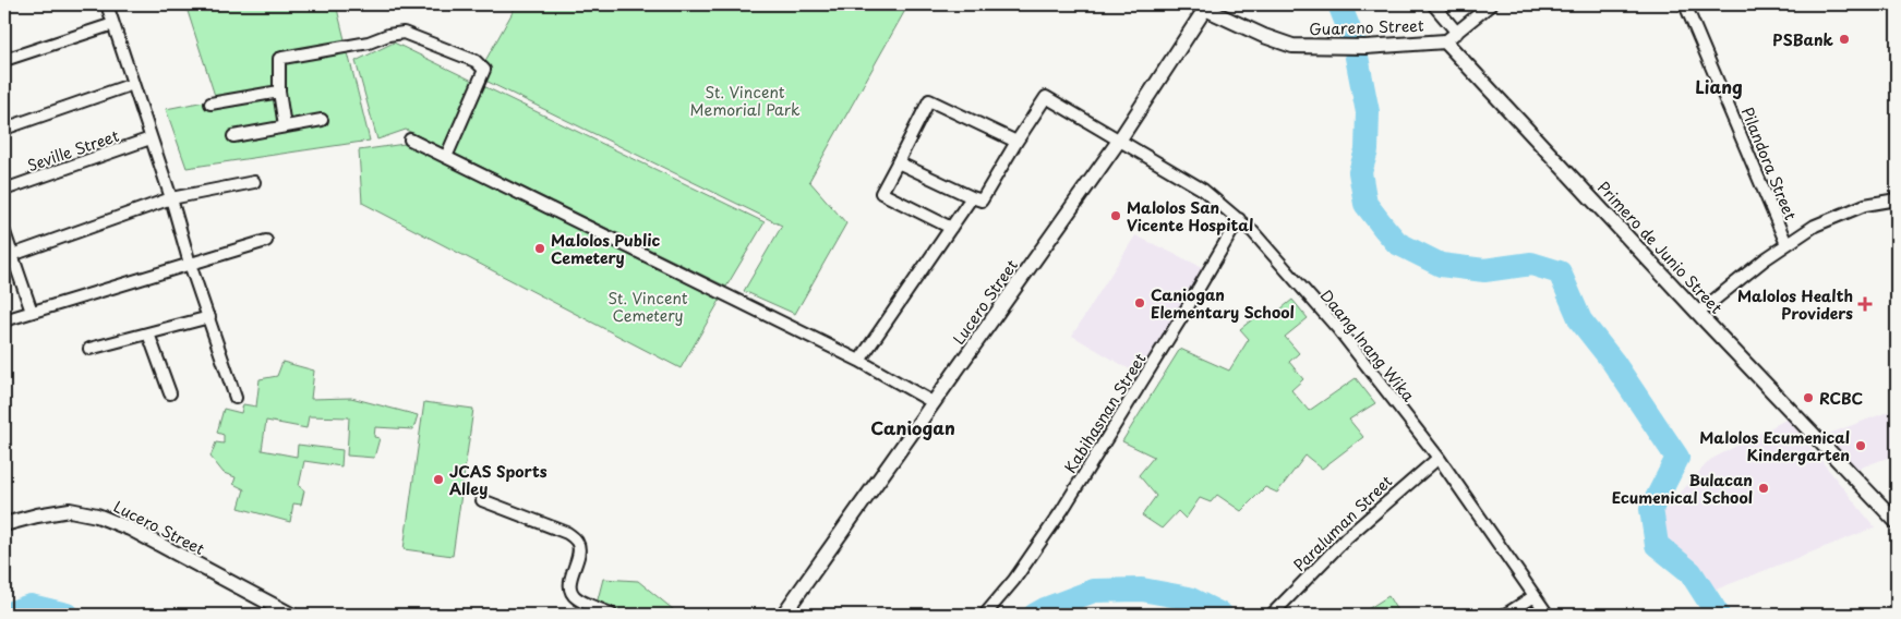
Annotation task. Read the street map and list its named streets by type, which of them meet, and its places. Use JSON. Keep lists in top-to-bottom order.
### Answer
{
  "streets": {
    "street": [
      "Guareno Street",
      "Seville Street",
      "Pilandora Street",
      "Primero de Junio Street",
      "Lucero Street",
      "Daang Inang Wika",
      "Kabihasnan Street",
      "Paraluman Street"
    ]
  },
  "crossings": [
    ["Guareno Street", "Primero de Junio Street"],
    ["Guareno Street", "Lucero Street"],
    ["Lucero Street", "Daang Inang Wika"],
    ["Daang Inang Wika", "Kabihasnan Street"],
    ["Daang Inang Wika", "Paraluman Street"]
  ],
  "districts": ["Liang", "Caniogan"],
  "parks": ["St. Vincent Memorial Park", "St. Vincent Cemetery"],
  "places": {
    "other": [
      "PSBank",
      "Malolos San Vicente Hospital",
      "Malolos Public Cemetery",
      "Caniogan Elementary School",
      "RCBC",
      "Malolos Ecumenical Kindergarten",
      "JCAS Sports Alley",
      "Bulacan Ecumenical School"
    ],
    "health": ["Malolos Health Providers"]
  }
}
